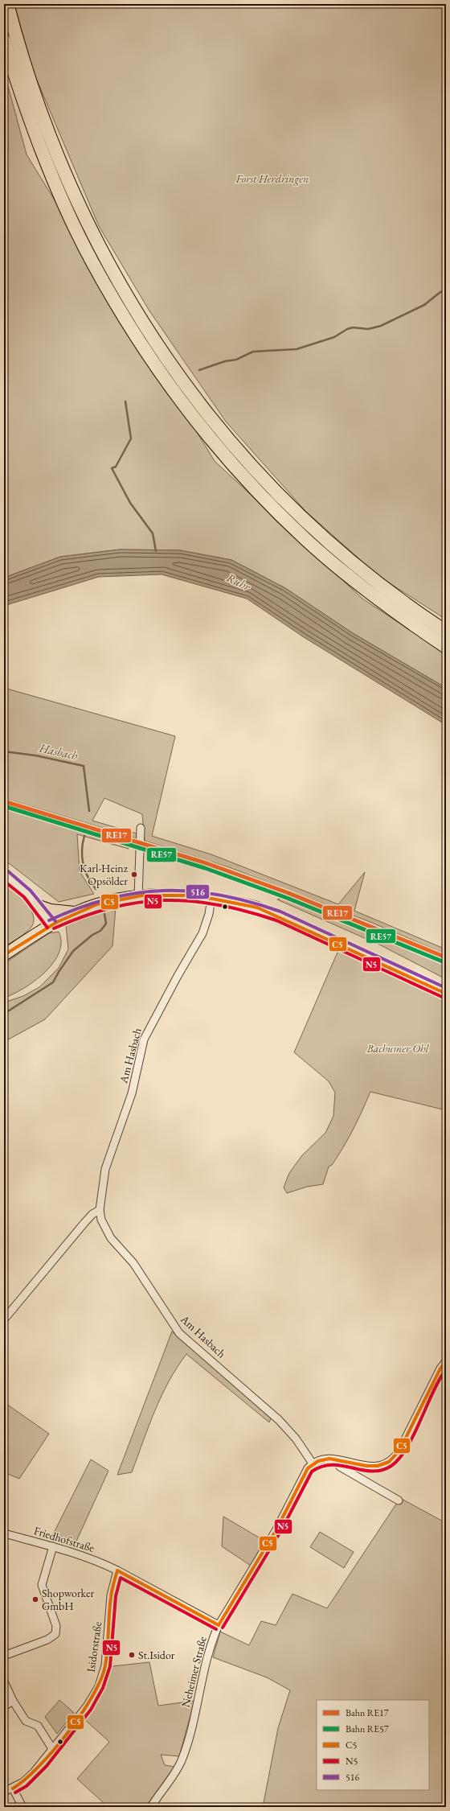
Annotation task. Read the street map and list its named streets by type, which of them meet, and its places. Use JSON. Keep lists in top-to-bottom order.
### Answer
{
  "streets": {
    "street": [
      "Am Hasbach",
      "Friedhofstraße",
      "Isidorstraße",
      "Neheimer Straße"
    ]
  },
  "crossings": [
    ["Am Hasbach", "Neheimer Straße"],
    ["Friedhofstraße", "Isidorstraße"]
  ],
  "water": ["Ruhr", "Hasbach"],
  "parks": ["Forst Herdringen", "Bachumer Ohl"],
  "places": ["Karl-Heinz Opsölder", "Shopworker GmbH", "St.Isidor"],
  "lines": [
    "rail line RE17",
    "rail line RE57",
    "transit line 516",
    "transit line N5",
    "transit line C5"
  ],
  "legend": [
    "Bahn RE17",
    "Bahn RE57",
    "C5",
    "N5",
    "516"
  ]
}
